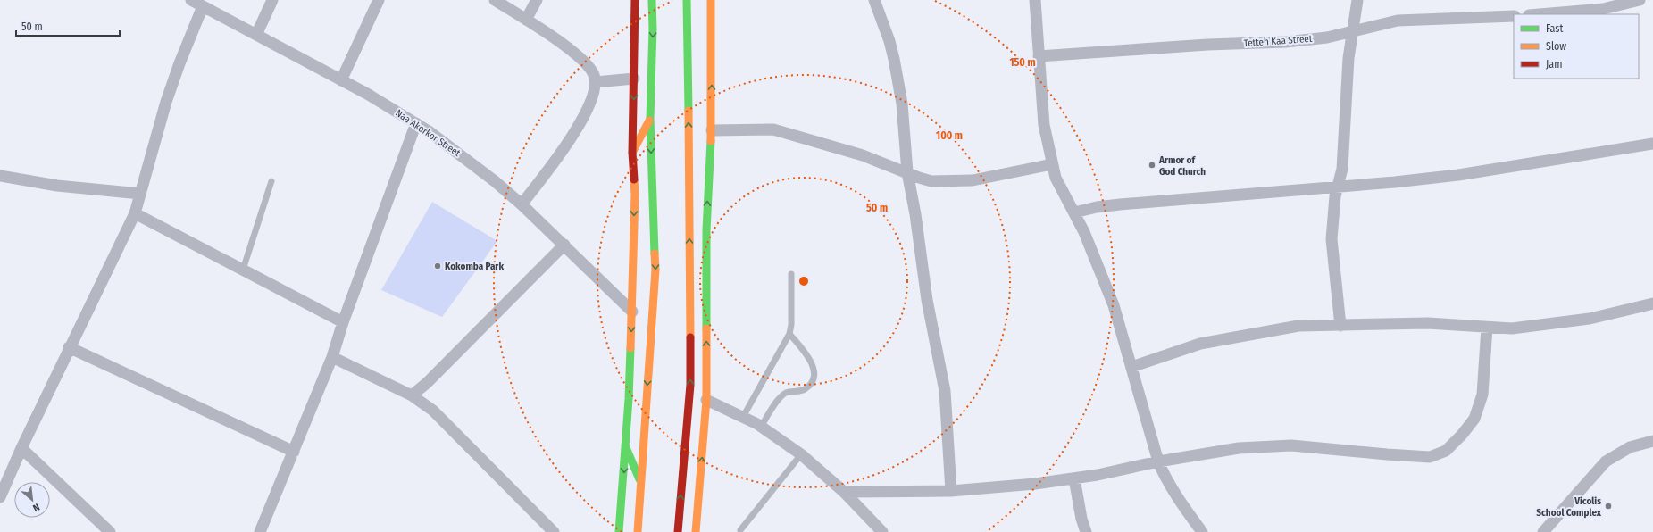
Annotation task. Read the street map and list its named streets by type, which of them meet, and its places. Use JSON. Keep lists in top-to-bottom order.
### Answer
{
  "streets": {
    "street": ["Tetteh Kaa Street", "Naa Akorkor Street"]
  },
  "places": ["Armor of God Church", "Kokomba Park", "Vicolis School Complex"],
  "legend": ["Fast", "Slow", "Jam"],
  "scale_bar": "50 m",
  "north": "bottom right",
  "rings": ["150 m", "100 m", "50 m"]
}
